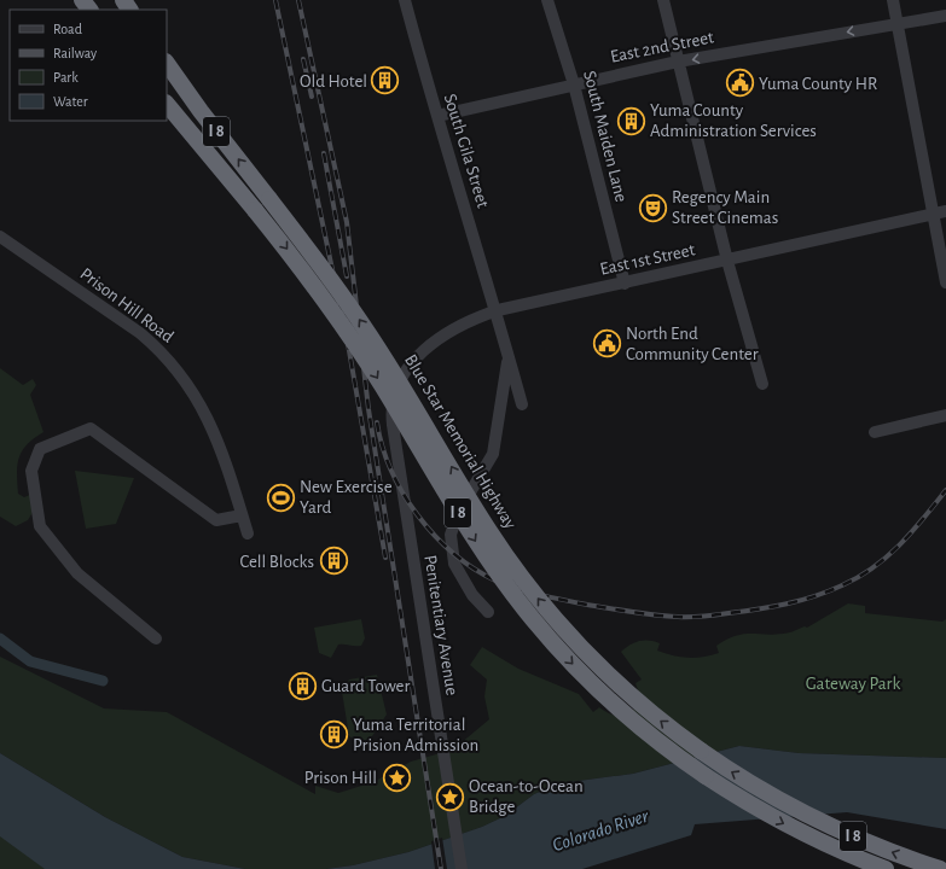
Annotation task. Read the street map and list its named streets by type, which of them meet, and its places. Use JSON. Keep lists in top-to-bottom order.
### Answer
{
  "streets": {
    "highway": ["I 8", "Blue Star Memorial Highway"],
    "street": [
      "East 2nd Street",
      "South Maiden Lane",
      "South Gila Street",
      "East 1st Street",
      "Prison Hill Road",
      "Penitentiary Avenue"
    ]
  },
  "crossings": [
    ["East 2nd Street", "South Maiden Lane"],
    ["East 2nd Street", "South Gila Street"],
    ["South Maiden Lane", "East 1st Street"],
    ["South Gila Street", "East 1st Street"],
    ["East 1st Street", "Penitentiary Avenue"]
  ],
  "one_way": ["East 2nd Street"],
  "water": ["Colorado River"],
  "parks": ["Gateway Park"],
  "places": {
    "building": [
      "Old Hotel",
      "Yuma County Administration Services",
      "Cell Blocks",
      "Guard Tower",
      "Yuma Territorial Prision Admission"
    ],
    "public building": ["Yuma County HR", "North End Community Center"],
    "theatre": ["Regency Main Street Cinemas"],
    "sports": ["New Exercise Yard"],
    "place": ["Prison Hill", "Ocean-to-Ocean Bridge"]
  },
  "legend": [
    "Road",
    "Railway",
    "Park",
    "Water"
  ]
}
